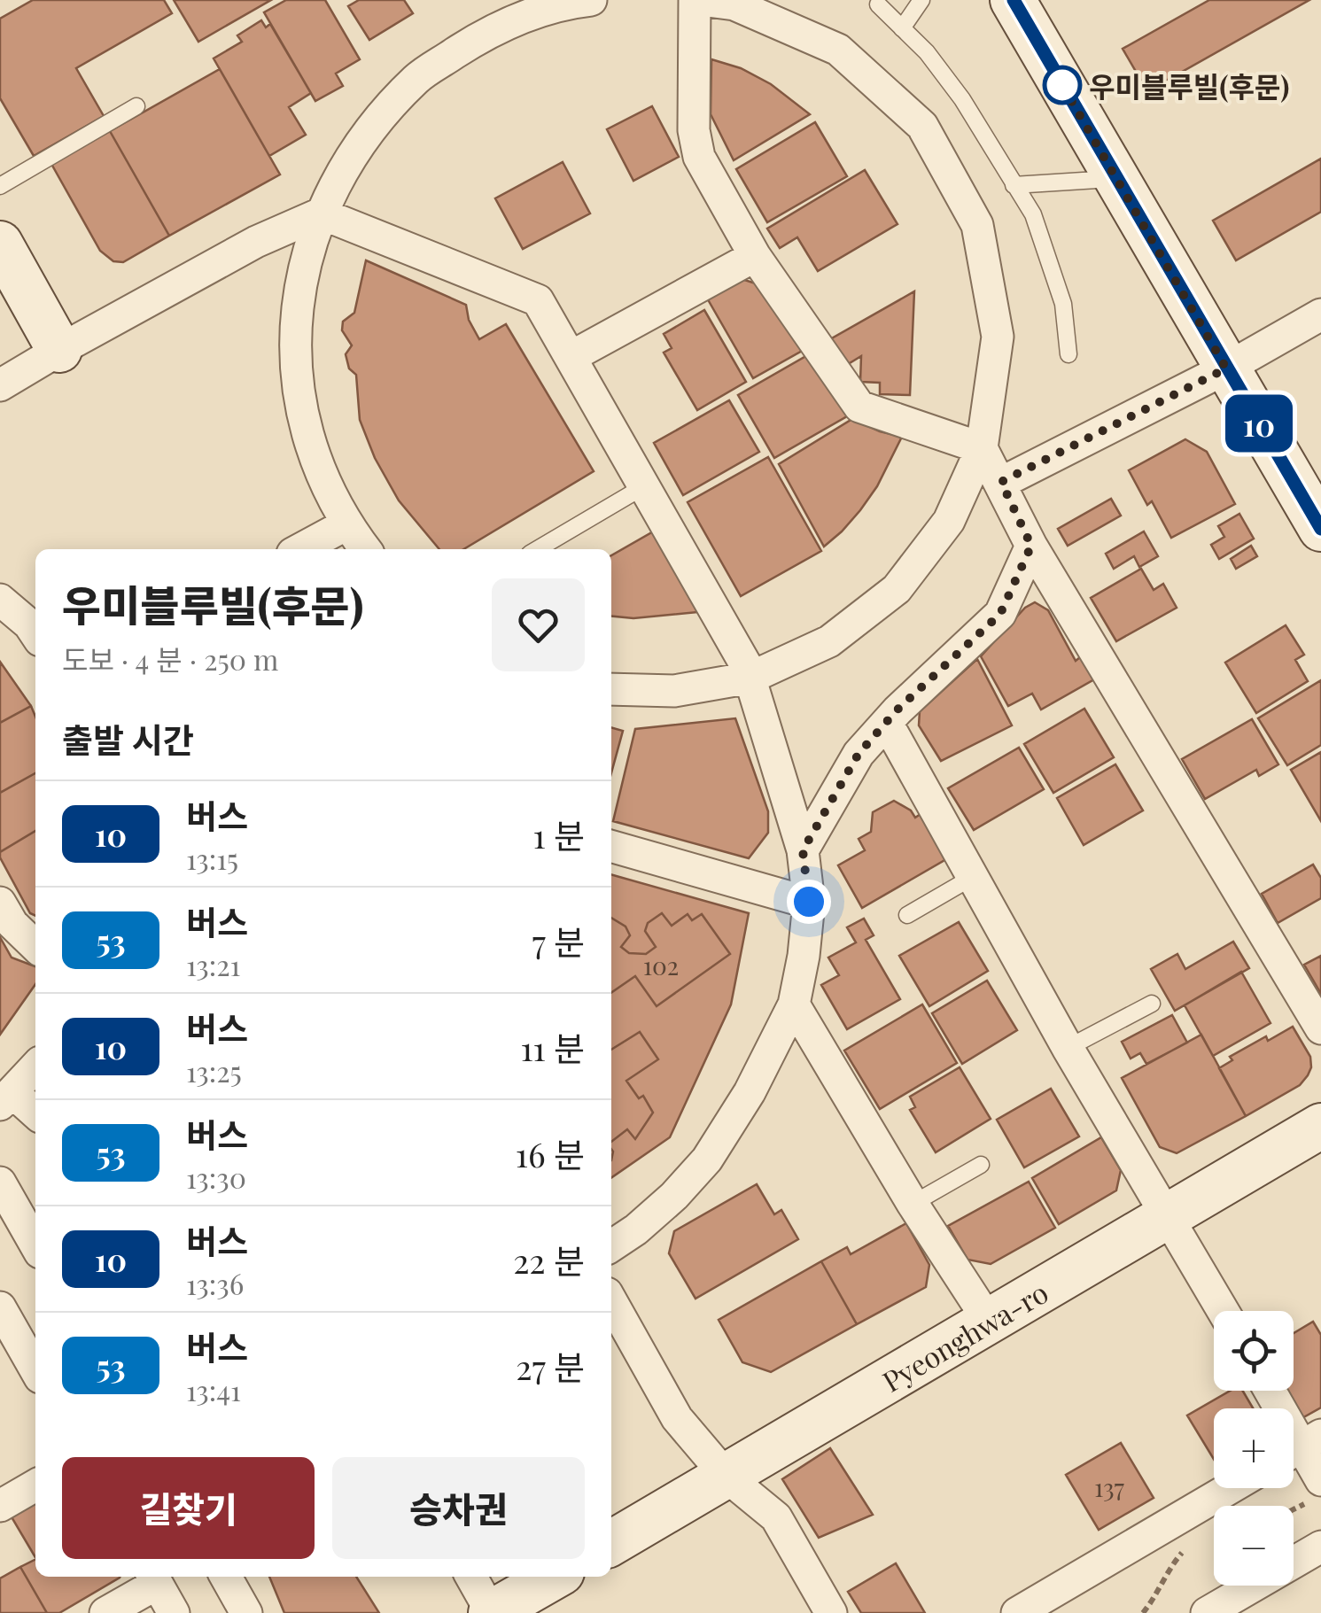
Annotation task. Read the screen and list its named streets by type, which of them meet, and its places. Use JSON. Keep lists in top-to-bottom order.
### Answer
{
  "streets": {
    "street": ["Pyeonghwa-ro"]
  },
  "places": ["우미블루빌(후문)"],
  "lines": ["bus line 10"],
  "house_numbers": ["102", "137"],
  "page": {
    "on_map": "10",
    "heading": [
      ["우미블루빌(후문)", "도보 · 4 분 · 250 m"],
      "출발 시간"
    ],
    "list": [
      {
        "mark": "10",
        "name": "버스",
        "note": "13:15",
        "value": "1 분"
      },
      {
        "mark": "53",
        "name": "버스",
        "note": "13:21",
        "value": "7 분"
      },
      {
        "mark": "10",
        "name": "버스",
        "note": "13:25",
        "value": "11 분"
      },
      {
        "mark": "53",
        "name": "버스",
        "note": "13:30",
        "value": "16 분"
      },
      {
        "mark": "10",
        "name": "버스",
        "note": "13:36",
        "value": "22 분"
      },
      {
        "mark": "53",
        "name": "버스",
        "note": "13:41",
        "value": "27 분"
      }
    ],
    "map_buttons": ["+", "−"],
    "buttons": ["길찾기", "승차권"]
  }
}
